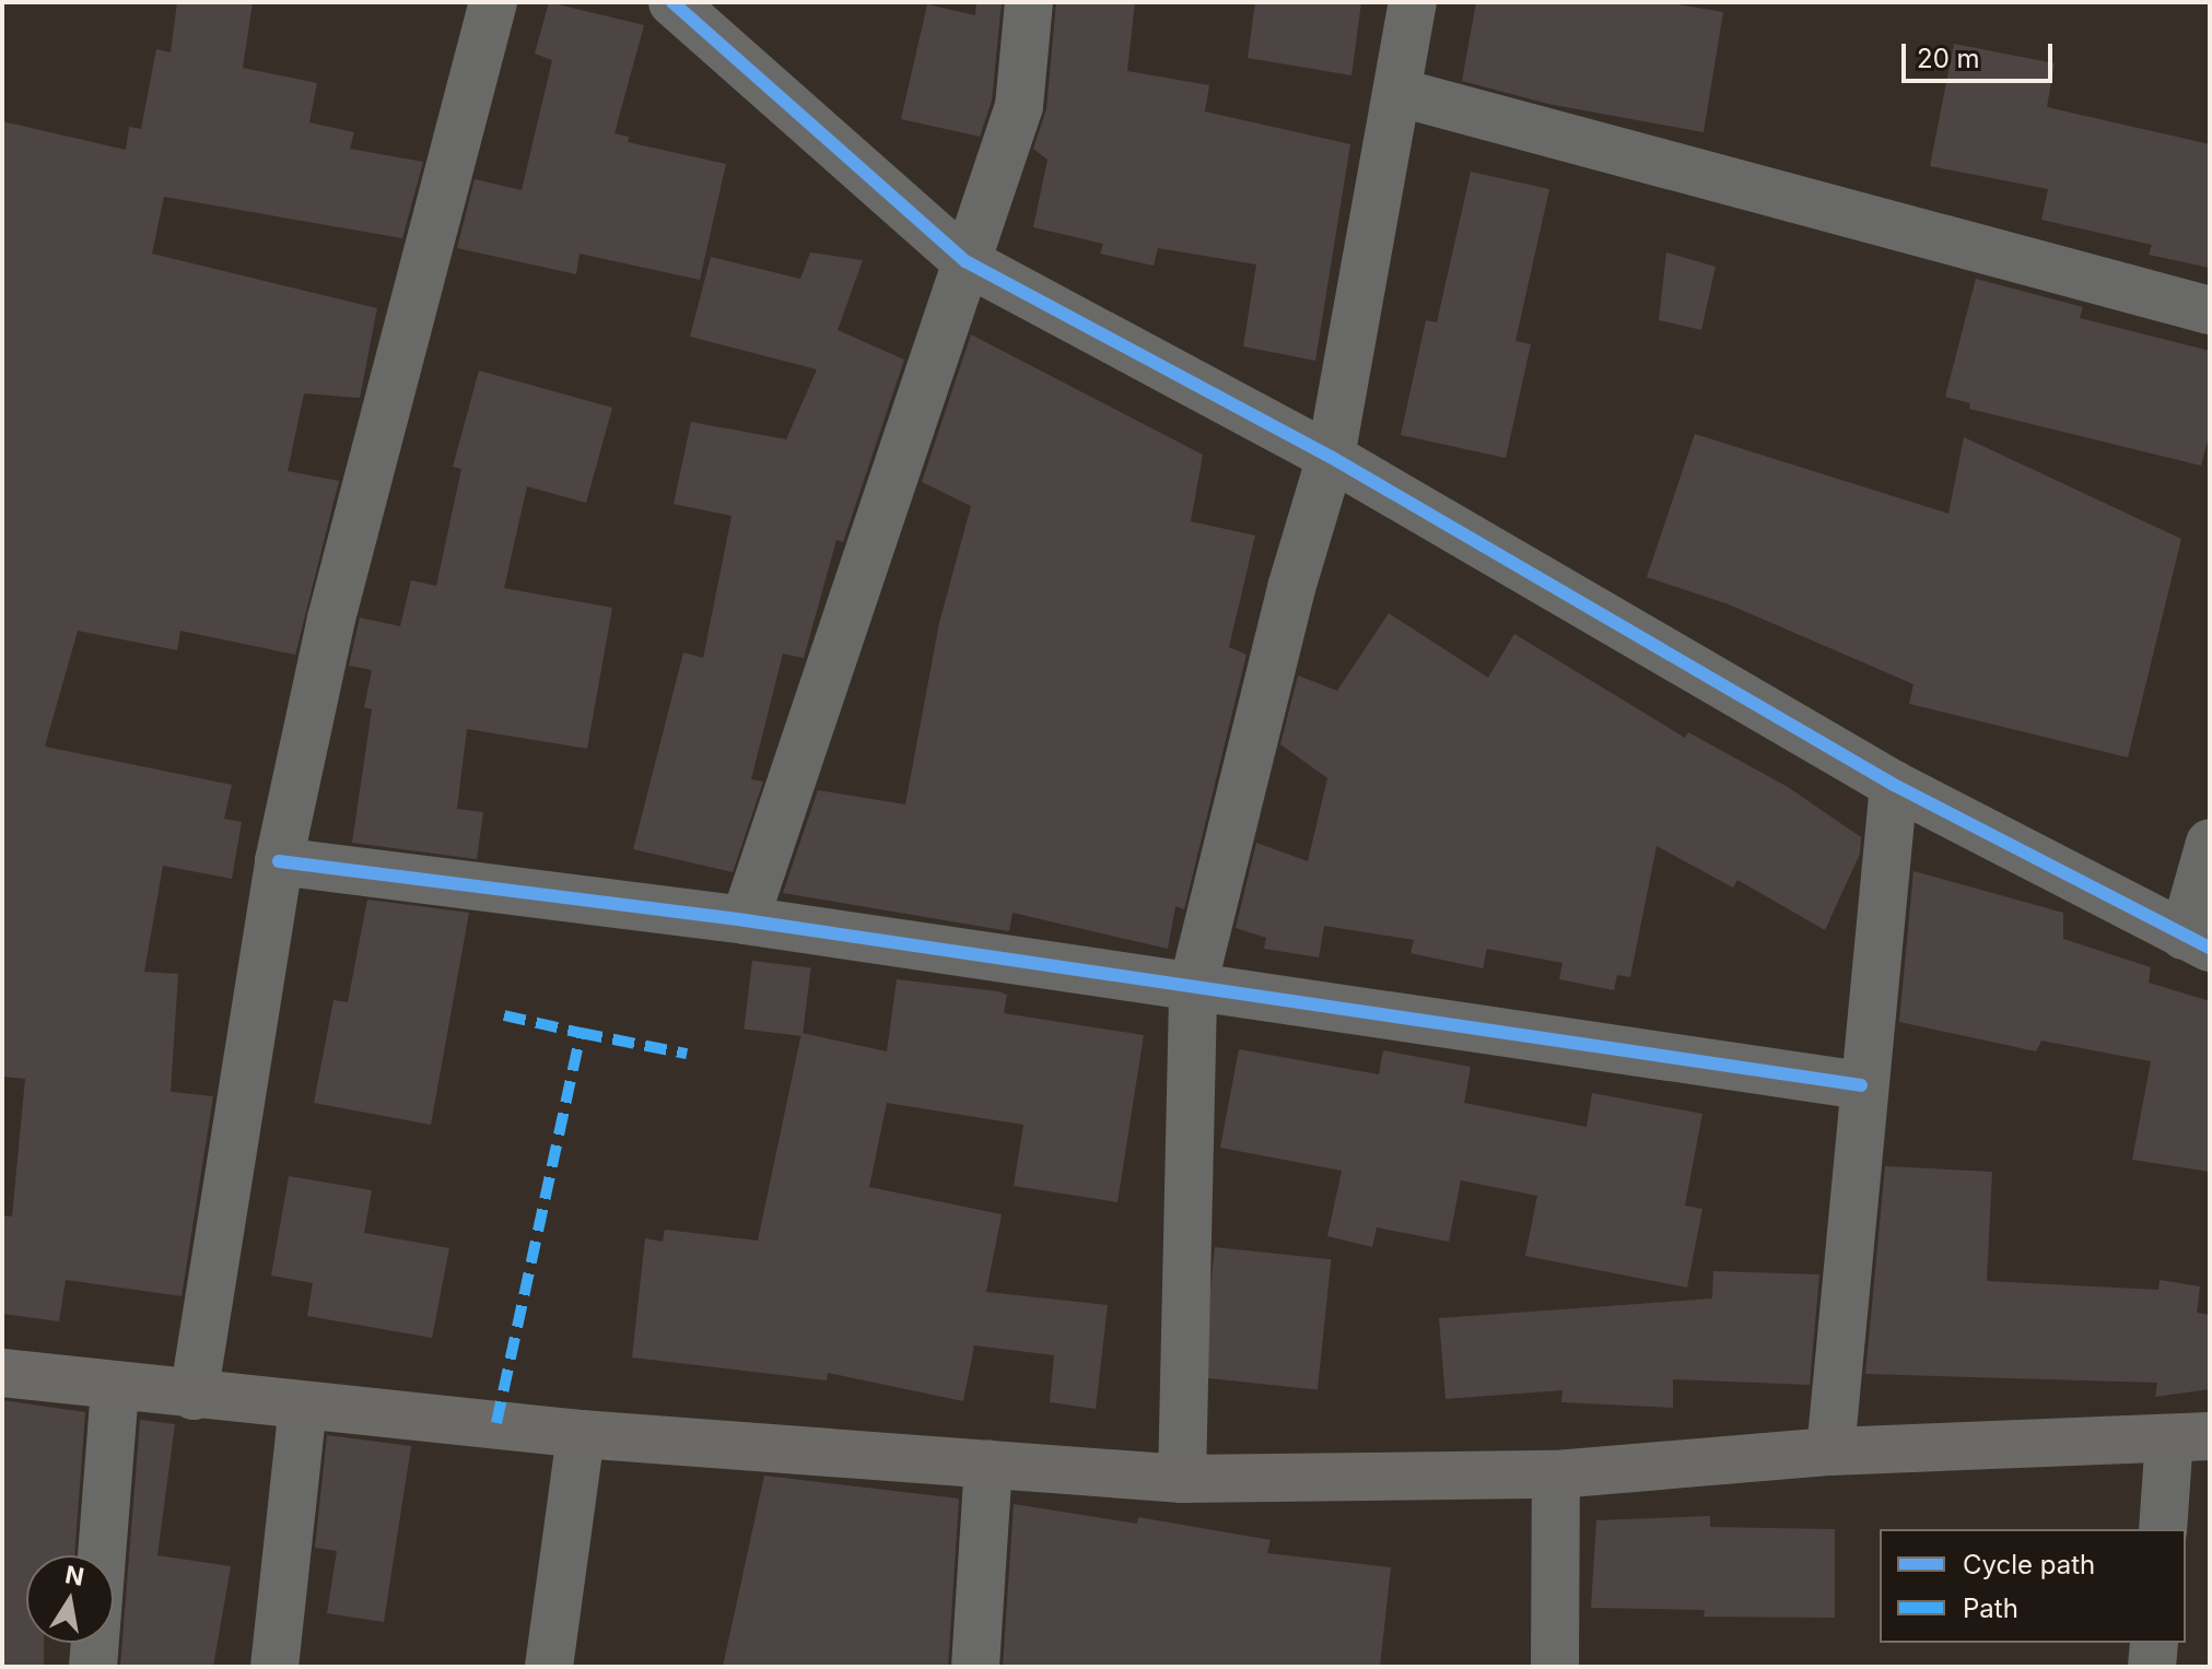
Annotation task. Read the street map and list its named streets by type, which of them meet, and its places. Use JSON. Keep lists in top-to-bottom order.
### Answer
{
  "legend": ["Cycle path", "Path"],
  "scale_bar": "20 m",
  "north": "top"
}
